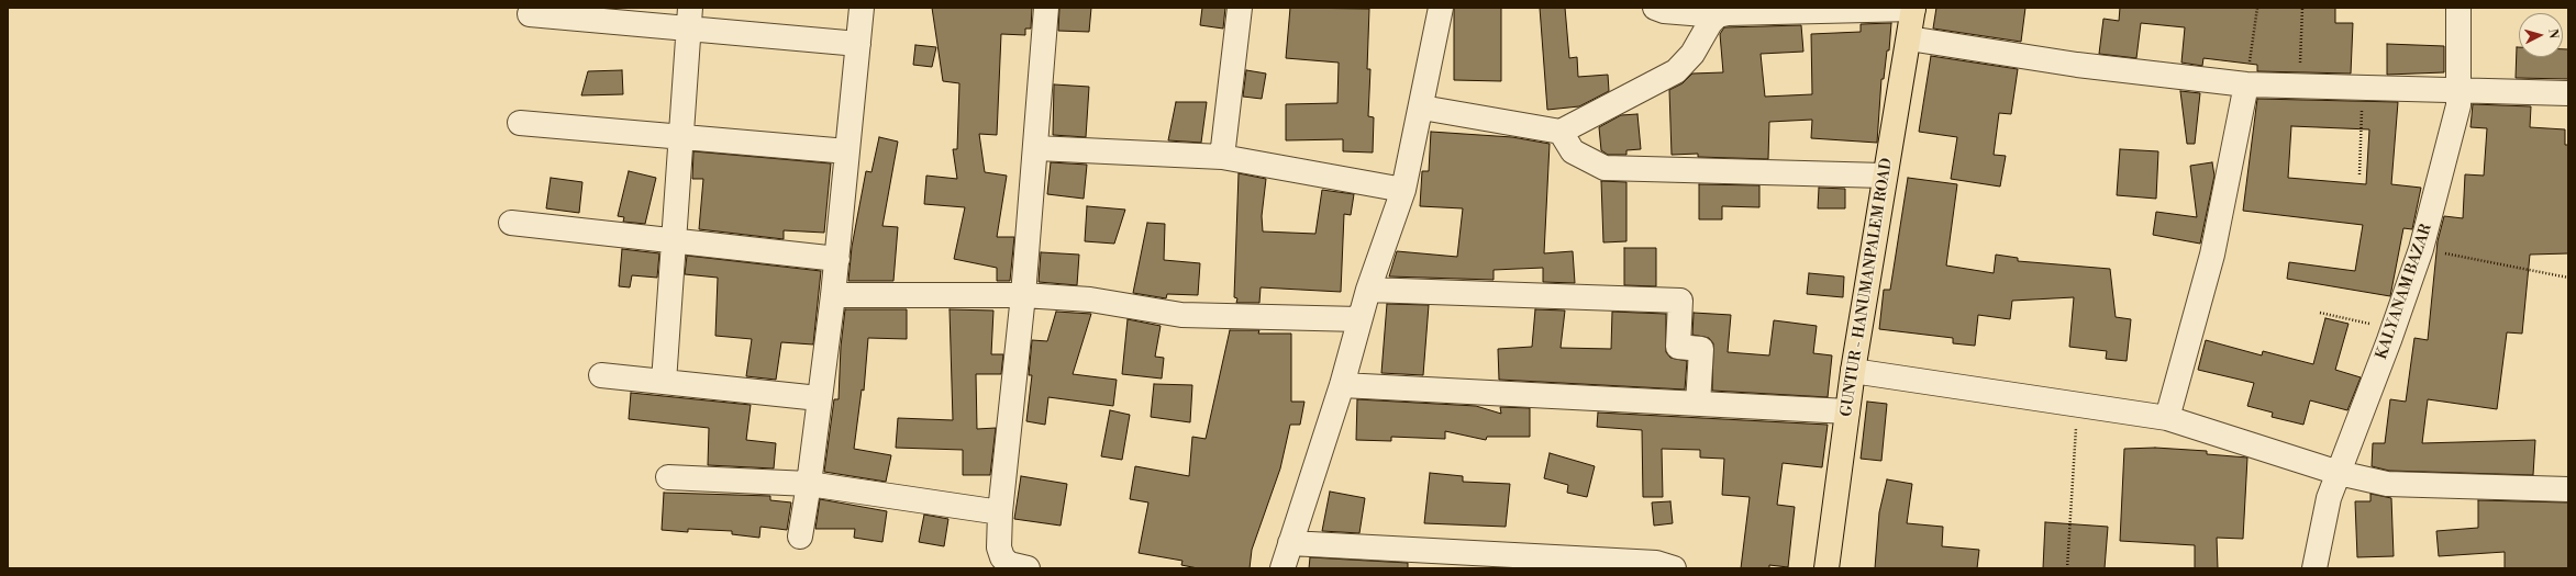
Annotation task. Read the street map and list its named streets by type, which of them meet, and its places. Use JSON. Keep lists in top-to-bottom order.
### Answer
{
  "streets": {
    "main road": ["GUNTUR - HANUMANPALEM ROAD"],
    "street": ["KALYANAM BAZAR"]
  },
  "north": "right"
}
